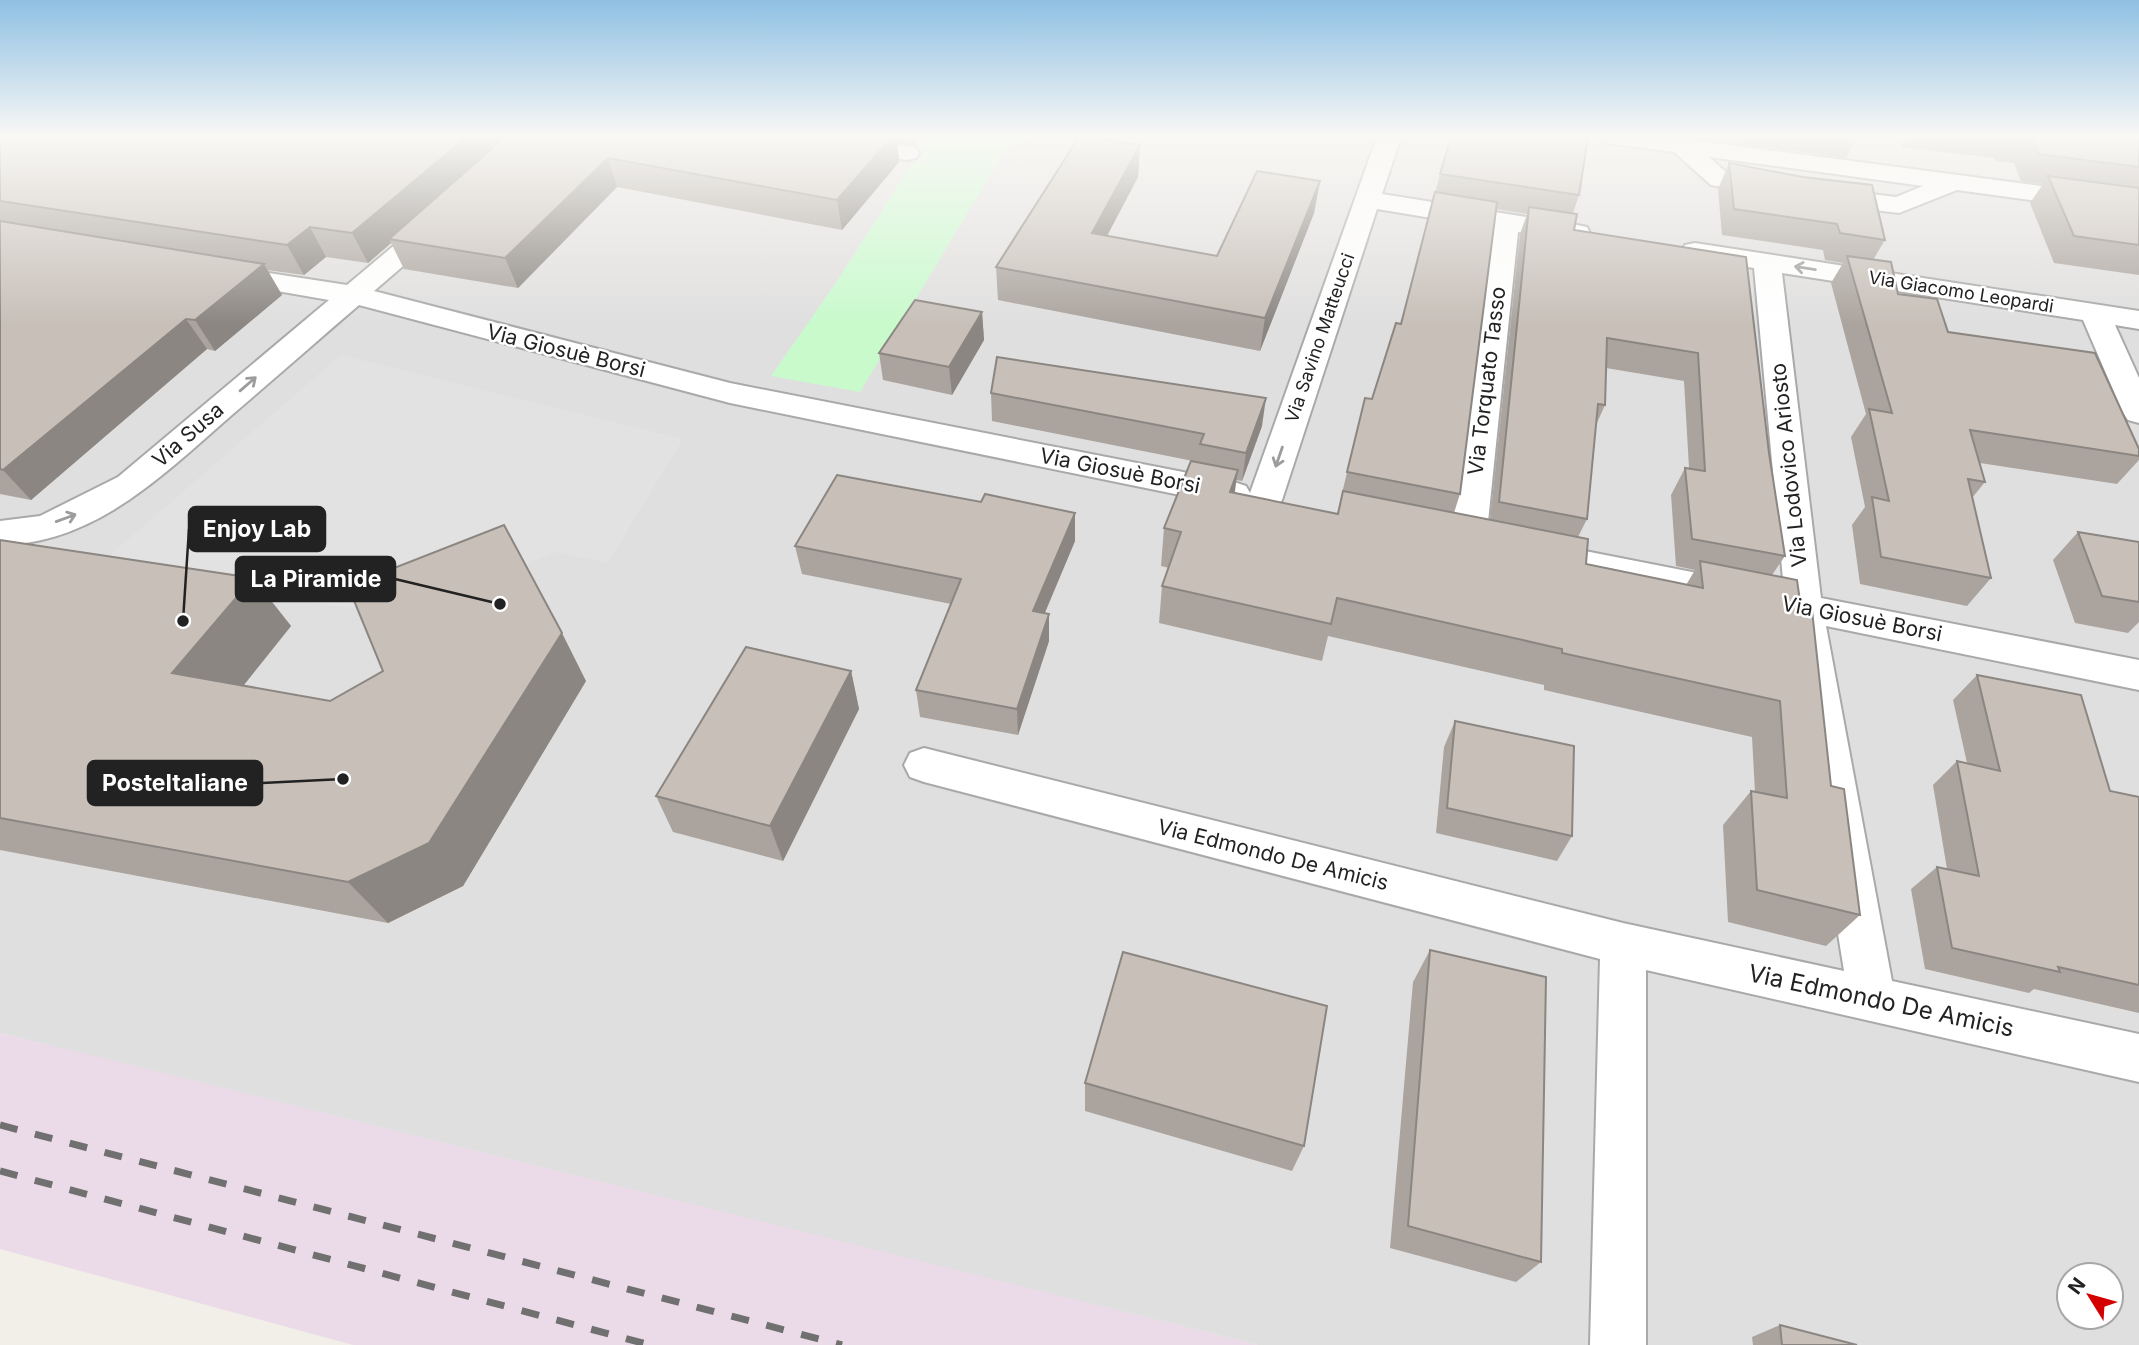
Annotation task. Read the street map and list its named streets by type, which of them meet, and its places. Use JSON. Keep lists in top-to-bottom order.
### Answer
{
  "streets": {
    "street": [
      "Via Giacomo Leopardi",
      "Via Savino Matteucci",
      "Via Giosuè Borsi",
      "Via Torquato Tasso",
      "Via Susa",
      "Via Lodovico Ariosto",
      "Via Edmondo De Amicis"
    ]
  },
  "crossings": [
    ["Via Giacomo Leopardi", "Via Lodovico Ariosto"],
    ["Via Savino Matteucci", "Via Giosuè Borsi"],
    ["Via Giosuè Borsi", "Via Torquato Tasso"],
    ["Via Giosuè Borsi", "Via Susa"],
    ["Via Giosuè Borsi", "Via Lodovico Ariosto"],
    ["Via Lodovico Ariosto", "Via Edmondo De Amicis"]
  ],
  "one_way": ["Via Giacomo Leopardi", "Via Savino Matteucci", "Via Susa"],
  "places": ["La Piramide", "Enjoy Lab", "PosteItaliane"],
  "north": "top left"
}
